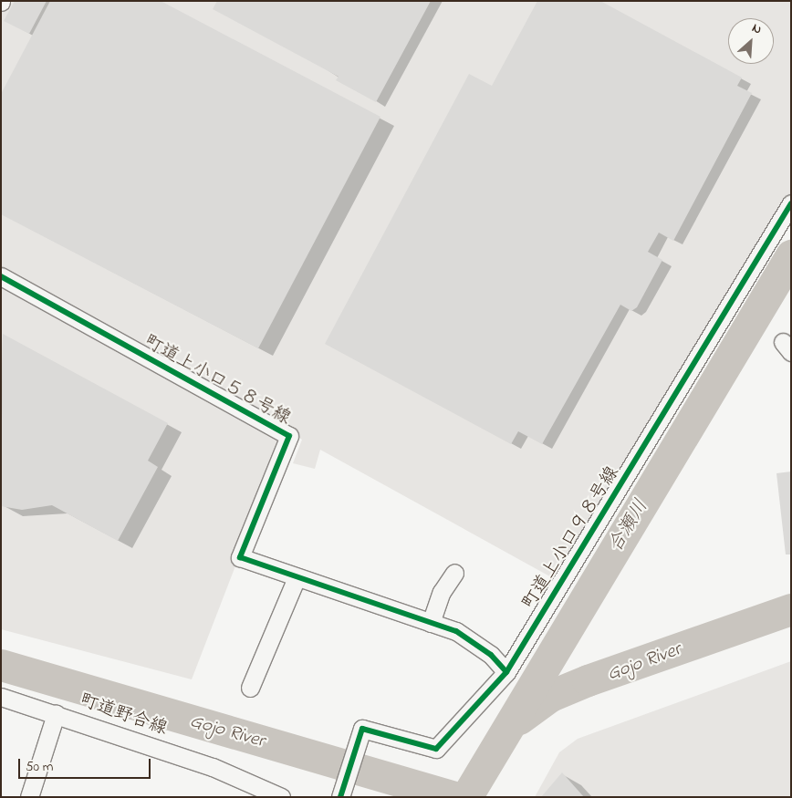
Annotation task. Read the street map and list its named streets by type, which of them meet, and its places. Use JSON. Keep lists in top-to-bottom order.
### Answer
{
  "streets": {
    "street": ["町道上小口５８号線", "町道上小口９８号線", "町道野合線"]
  },
  "crossings": [
    ["町道上小口５８号線", "町道上小口９８号線"]
  ],
  "water": ["合瀬川", "Gojo River"],
  "scale_bar": "50 m",
  "north": "top right"
}
